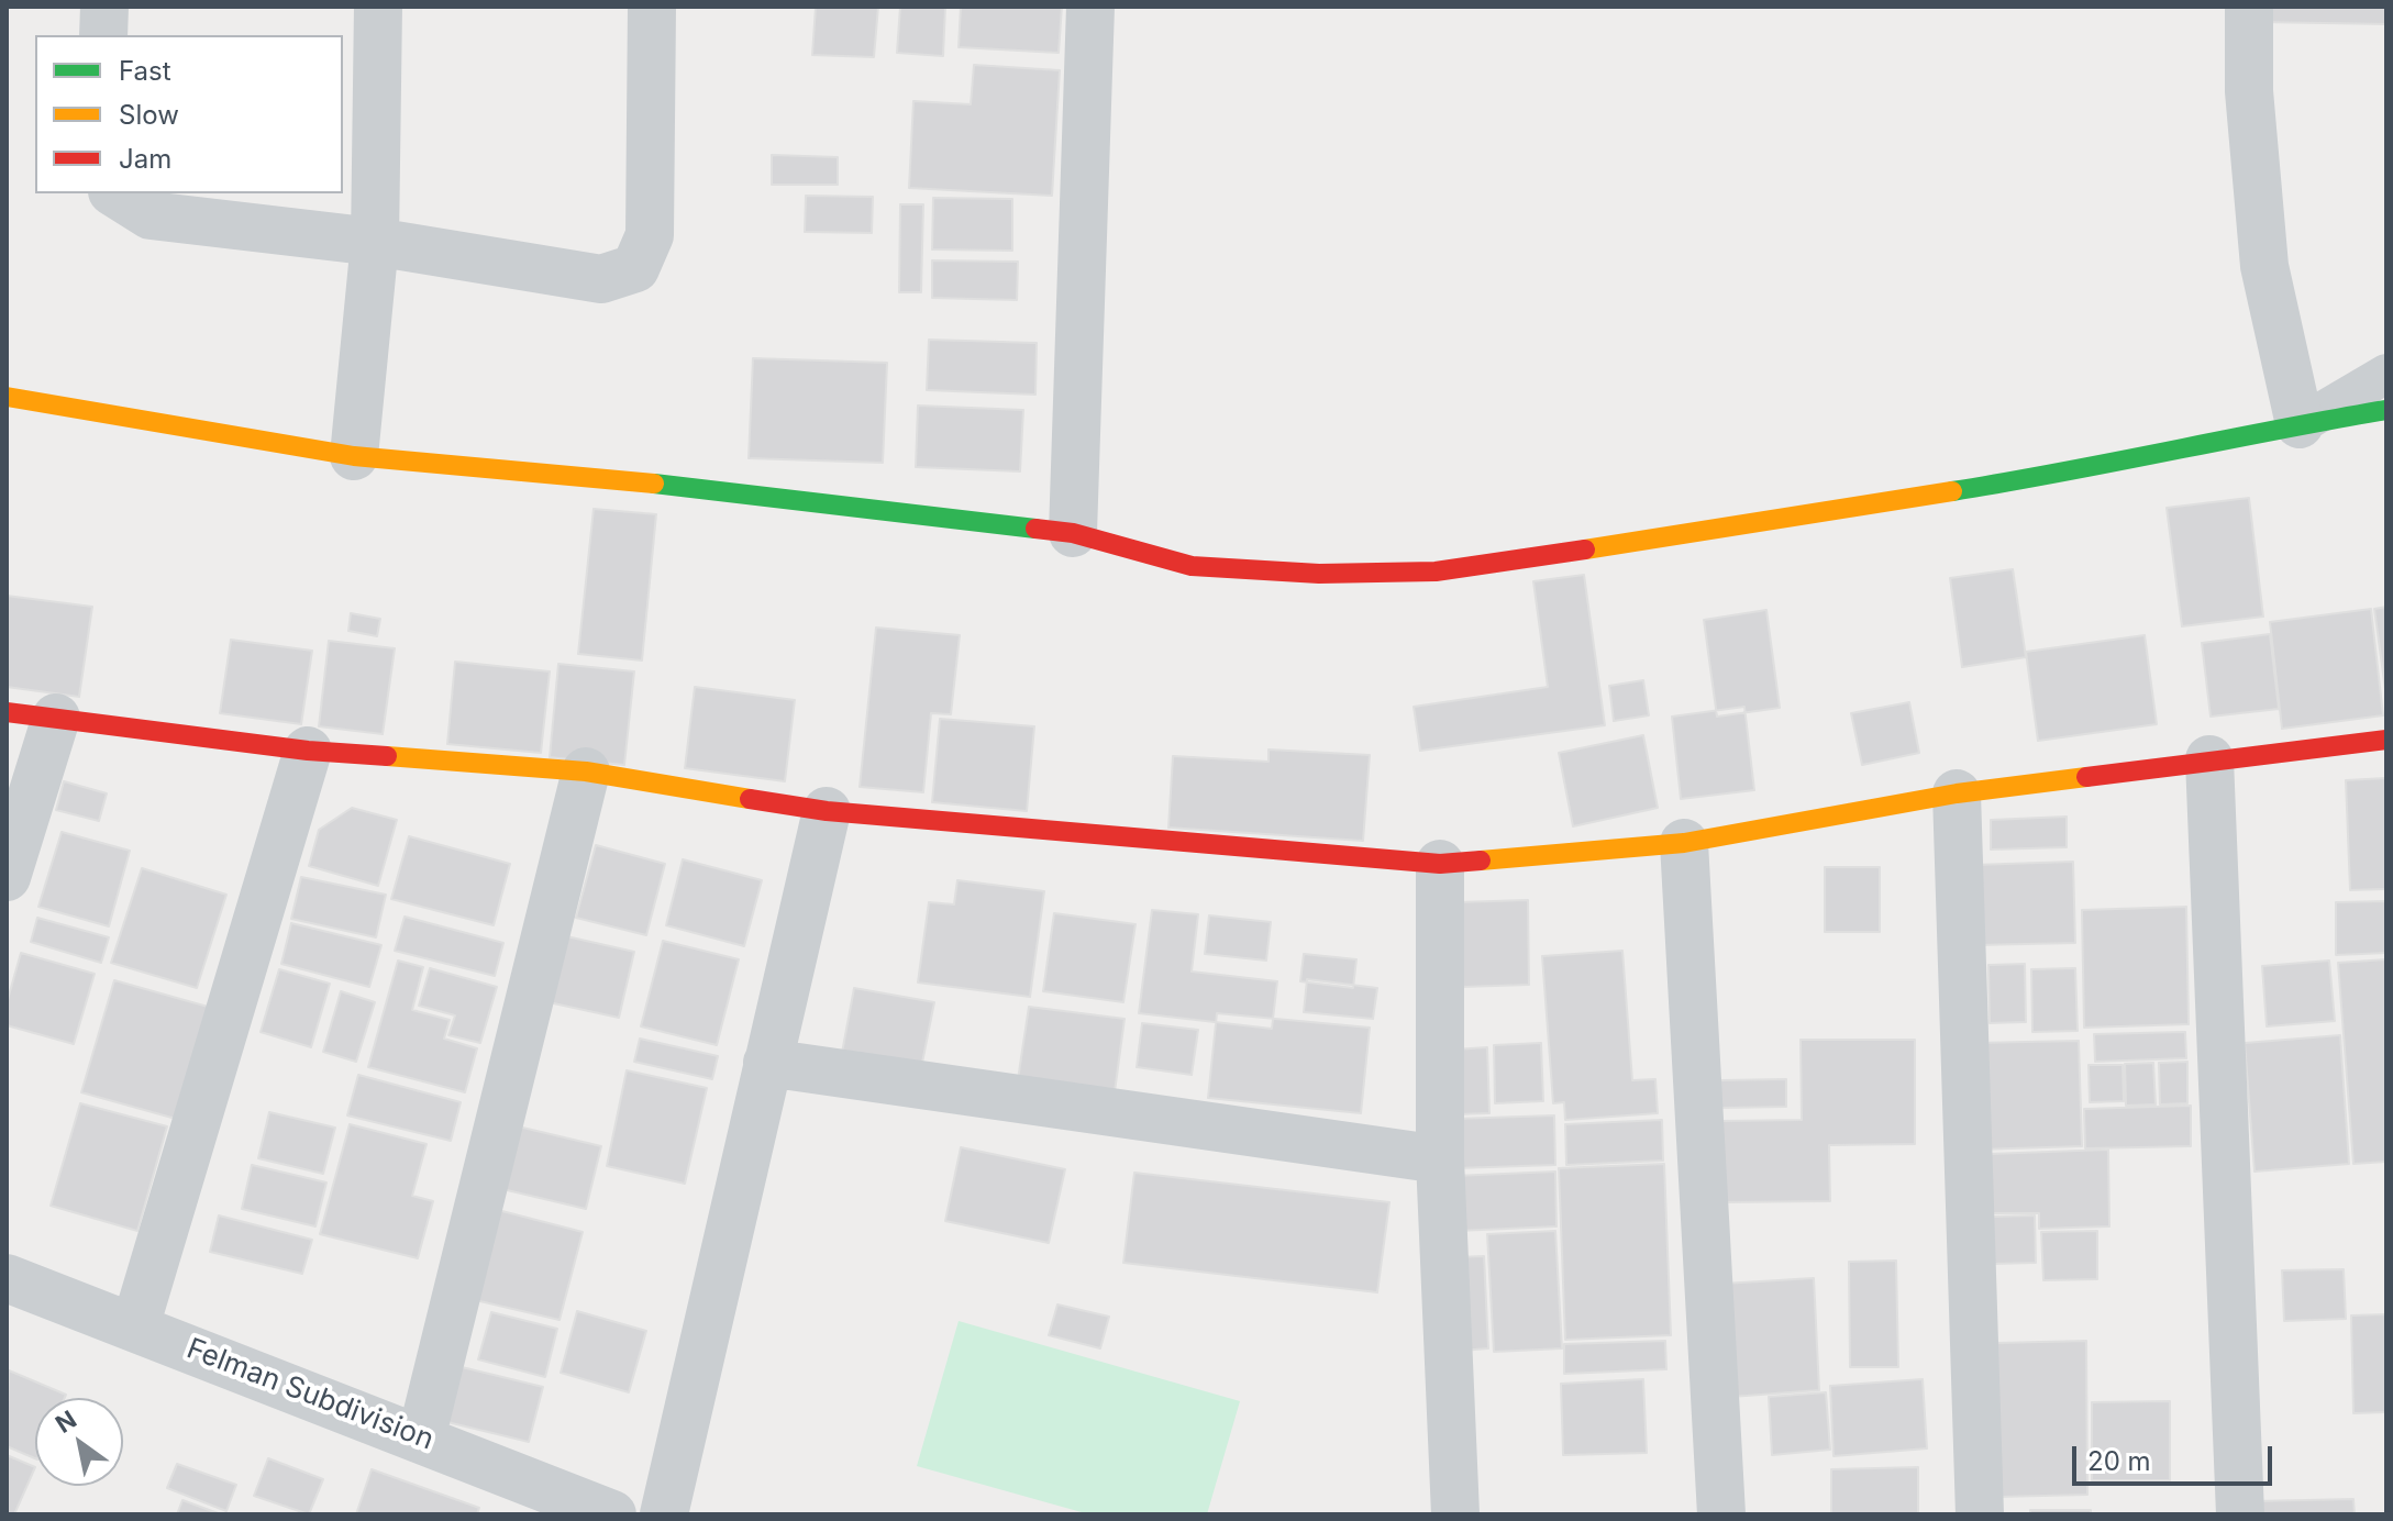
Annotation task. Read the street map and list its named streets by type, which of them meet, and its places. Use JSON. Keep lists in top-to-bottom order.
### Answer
{
  "streets": {
    "street": ["Felman Subdivision"]
  },
  "legend": ["Fast", "Slow", "Jam"],
  "scale_bar": "20 m",
  "north": "top left"
}
